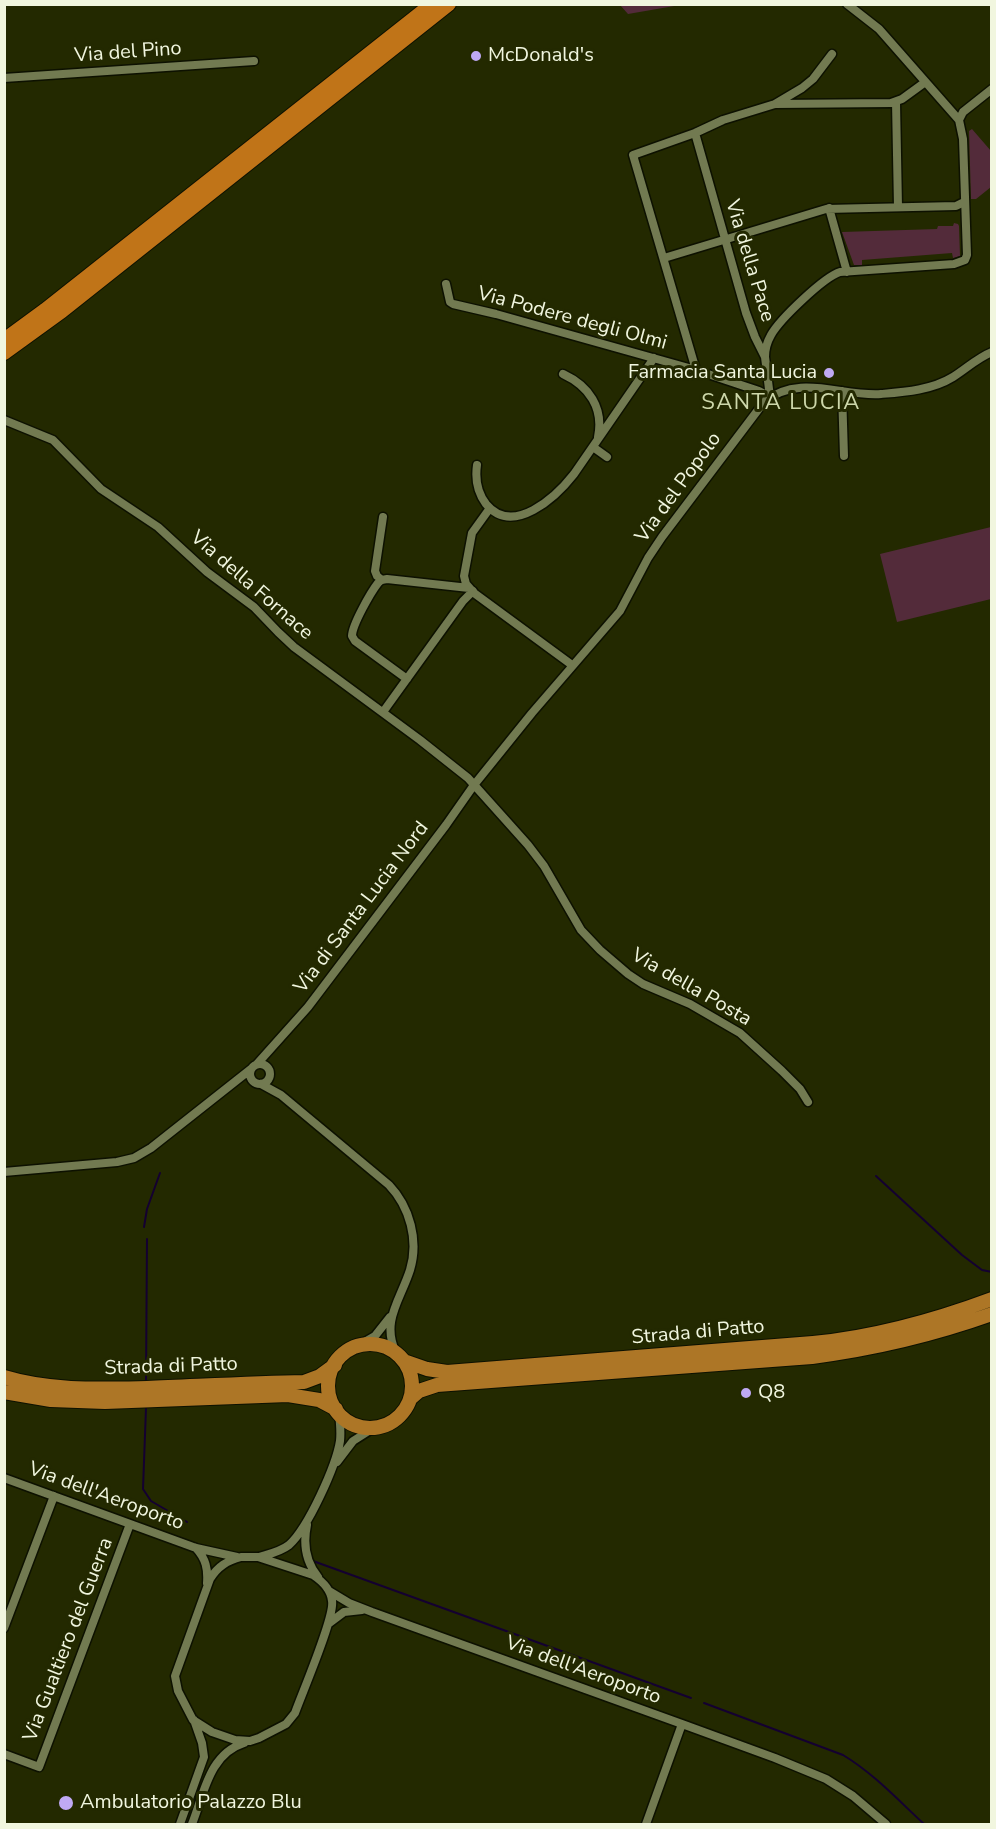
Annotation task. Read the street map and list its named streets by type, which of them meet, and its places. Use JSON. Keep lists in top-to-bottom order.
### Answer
{
  "streets": {
    "main road": ["Strada di Patto"],
    "street": [
      "Via del Pino",
      "Via della Pace",
      "Via Podere degli Olmi",
      "Via del Popolo",
      "Via della Fornace",
      "Via di Santa Lucia Nord",
      "Via della Posta",
      "Via dell'Aeroporto",
      "Via Gualtiero del Guerra"
    ]
  },
  "crossings": [
    ["Via della Pace", "Via Podere degli Olmi"],
    ["Via della Pace", "Via del Popolo"],
    ["Via Podere degli Olmi", "Via del Popolo"],
    ["Via del Popolo", "Via della Fornace"],
    ["Via del Popolo", "Via di Santa Lucia Nord"],
    ["Via del Popolo", "Via della Posta"],
    ["Via della Fornace", "Via di Santa Lucia Nord"],
    ["Via della Fornace", "Via della Posta"],
    ["Via di Santa Lucia Nord", "Via della Posta"],
    ["Via dell'Aeroporto", "Via Gualtiero del Guerra"]
  ],
  "districts": ["SANTA LUCIA"],
  "places": [
    "McDonald's",
    "Farmacia Santa Lucia",
    "Q8",
    "Ambulatorio Palazzo Blu"
  ]
}
